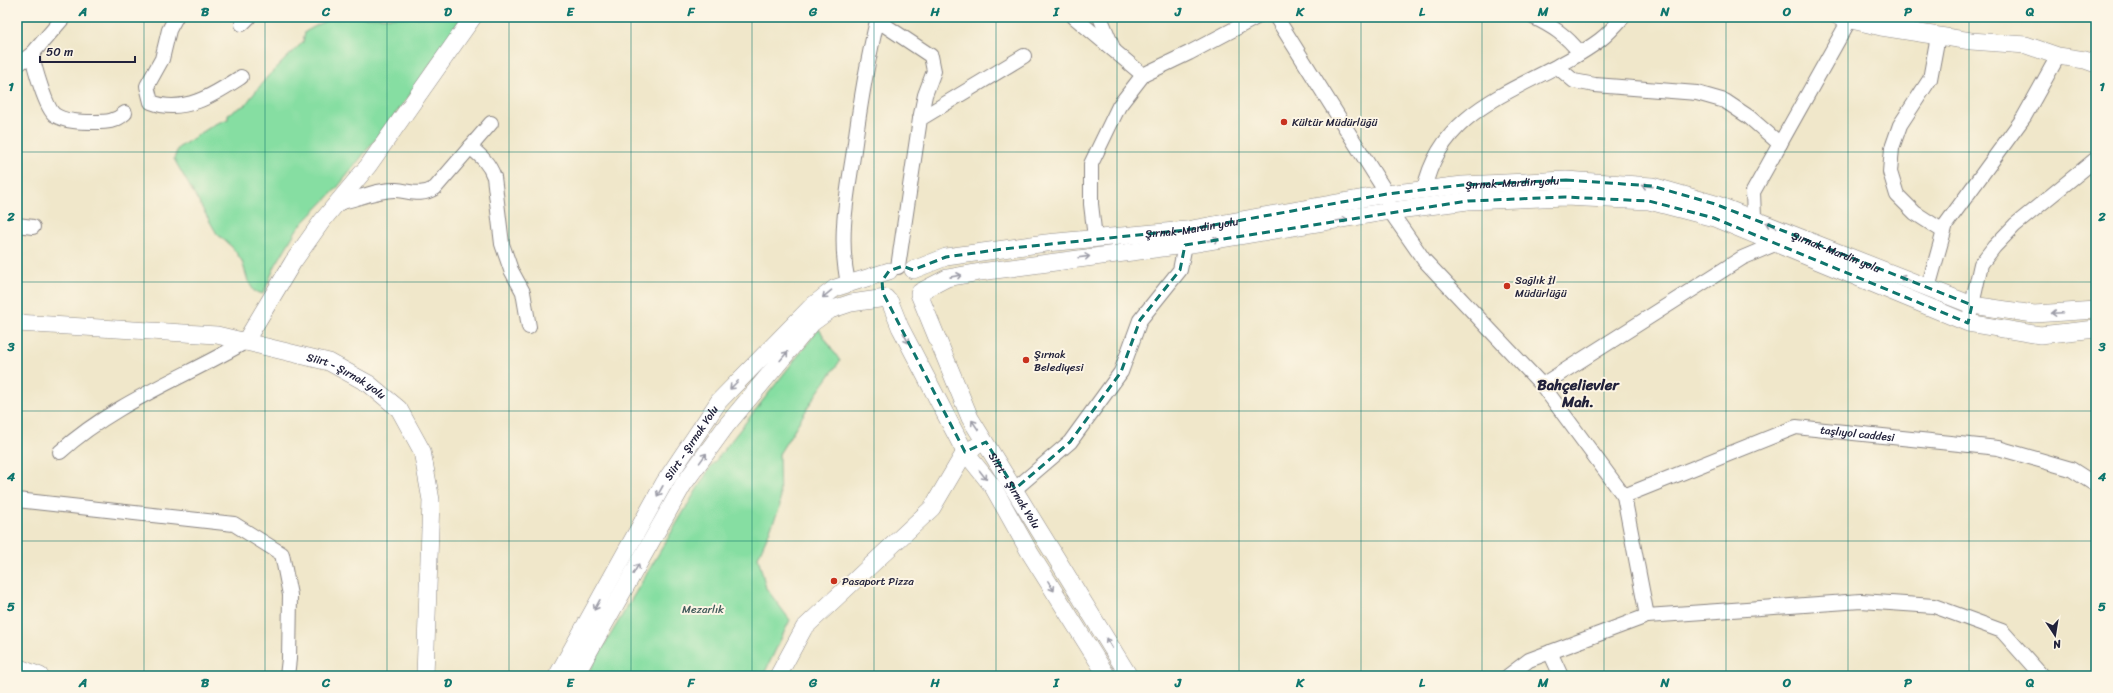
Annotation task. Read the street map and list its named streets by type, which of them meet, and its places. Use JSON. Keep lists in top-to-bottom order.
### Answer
{
  "streets": {
    "street": [
      "Şırnak-Mardin yolu",
      "Siirt - Şırnak yolu",
      "taşlıyol caddesi",
      "Siirt - Şırnak Yolu"
    ]
  },
  "crossings": [
    ["Şırnak-Mardin yolu", "Siirt - Şırnak Yolu"]
  ],
  "districts": ["Bahçelievler Mah."],
  "parks": ["Mezarlık"],
  "places": [
    "Kültür Müdürlüğü",
    "Sağlık İl Müdürlüğü",
    "Şırnak Belediyesi",
    "Pasaport Pizza"
  ],
  "scale_bar": "50 m",
  "north": "bottom",
  "grid": {
    "columns": [
      "A",
      "B",
      "C",
      "D",
      "E",
      "F",
      "G",
      "H",
      "I",
      "J",
      "K",
      "L",
      "M",
      "N",
      "O",
      "P",
      "Q"
    ],
    "rows": [
      "1",
      "2",
      "3",
      "4",
      "5"
    ]
  }
}
